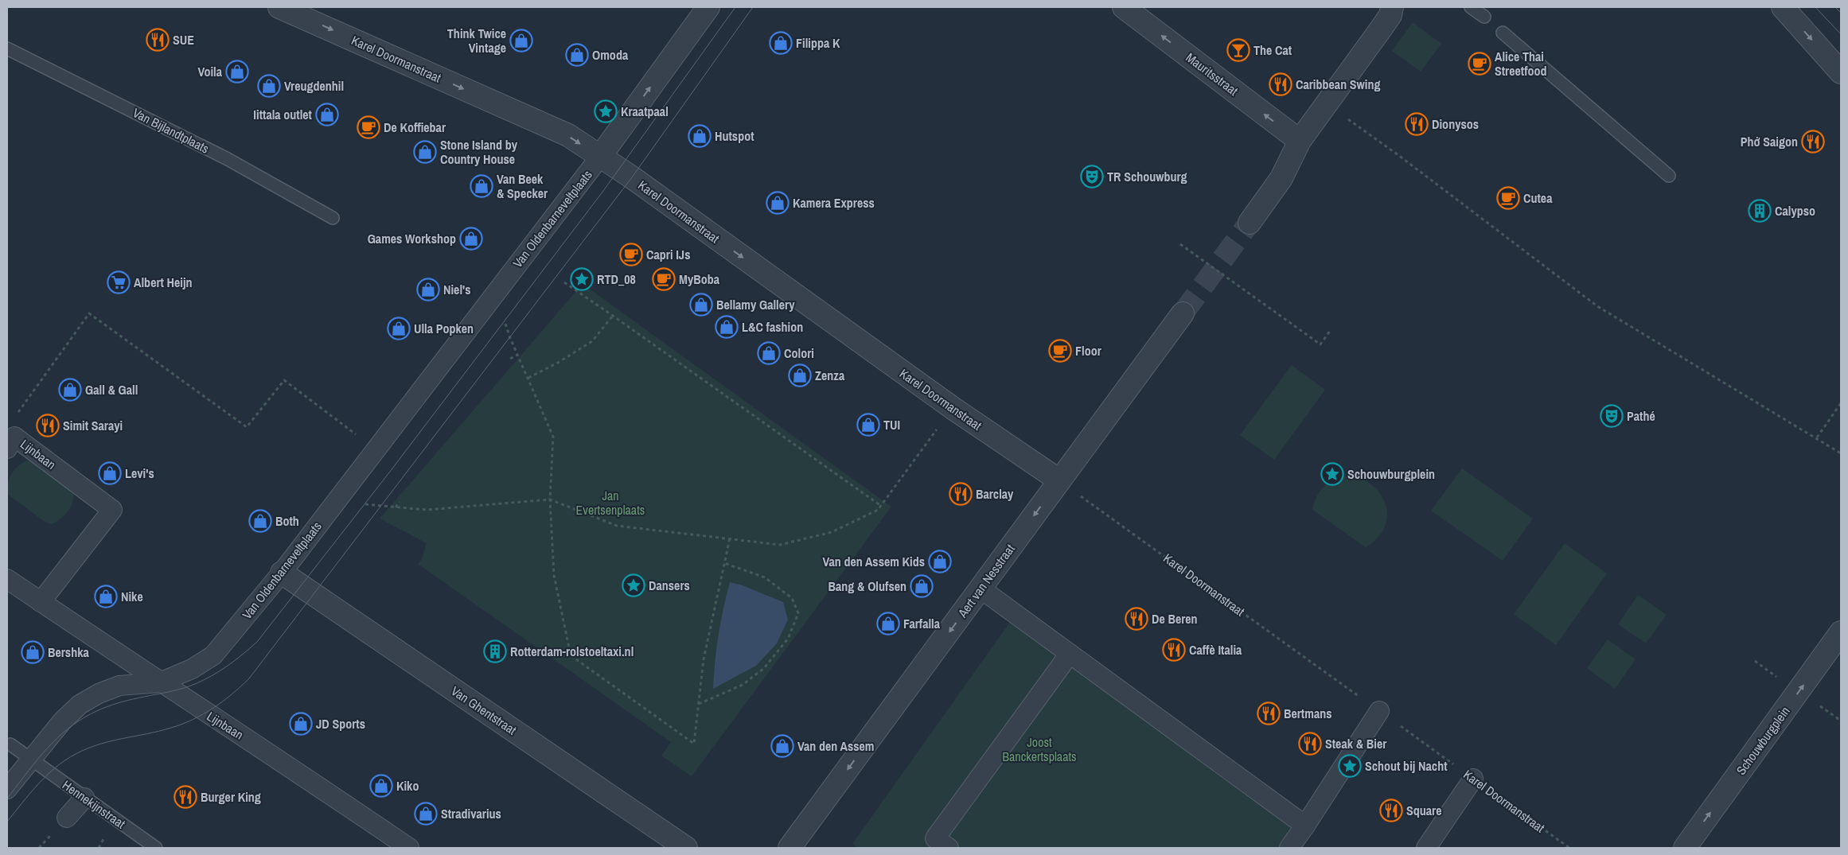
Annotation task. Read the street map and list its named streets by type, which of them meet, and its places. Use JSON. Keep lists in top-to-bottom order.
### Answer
{
  "streets": {
    "street": [
      "Karel Doormanstraat",
      "Mauritsstraat",
      "Van Oldenbarneveltplaats",
      "Lijnbaan",
      "Aert van Nesstraat",
      "Van Ghentstraat",
      "Schouwburgplein"
    ],
    "lane": ["Van Bijlandtplaats", "Hennekijnstraat"]
  },
  "crossings": [
    ["Karel Doormanstraat", "Van Oldenbarneveltplaats"],
    ["Karel Doormanstraat", "Aert van Nesstraat"],
    ["Van Oldenbarneveltplaats", "Lijnbaan"],
    ["Van Oldenbarneveltplaats", "Van Ghentstraat"],
    ["Van Oldenbarneveltplaats", "Hennekijnstraat"]
  ],
  "one_way": ["Karel Doormanstraat", "Mauritsstraat", "Schouwburgplein"],
  "parks": ["Jan Evertsenplaats", "Joost Banckertsplaats"],
  "places": {
    "restaurant": [
      "SUE",
      "Caribbean Swing",
      "Dionysos",
      "Phở Saigon",
      "Simit Sarayi",
      "Barclay",
      "De Beren",
      "Caffè Italia",
      "Bertmans",
      "Steak & Bier",
      "Burger King",
      "Square"
    ],
    "shop": [
      "Think Twice Vintage",
      "Filippa K",
      "Omoda",
      "Voila",
      "Vreugdenhil",
      "Iittala outlet",
      "Hutspot",
      "Stone Island by Country House",
      "Van Beek & Specker",
      "Kamera Express",
      "Games Workshop",
      "Niel's",
      "Bellamy Gallery",
      "L&C fashion",
      "Ulla Popken",
      "Colori",
      "Zenza",
      "Gall & Gall",
      "TUI",
      "Levi's",
      "Both",
      "Van den Assem Kids",
      "Bang & Olufsen",
      "Nike",
      "Farfalla",
      "Bershka",
      "JD Sports",
      "Van den Assem",
      "Kiko",
      "Stradivarius"
    ],
    "bar": ["The Cat"],
    "cafe": [
      "Alice Thai Streetfood",
      "De Koffiebar",
      "Cutea",
      "Capri IJs",
      "MyBoba",
      "Floor"
    ],
    "place": [
      "Kraatpaal",
      "RTD_08",
      "Schouwburgplein",
      "Dansers",
      "Schout bij Nacht"
    ],
    "theatre": ["TR Schouwburg", "Pathé"],
    "building": ["Calypso", "Rotterdam-rolstoeltaxi.nl"],
    "supermarket": ["Albert Heijn"]
  }
}
